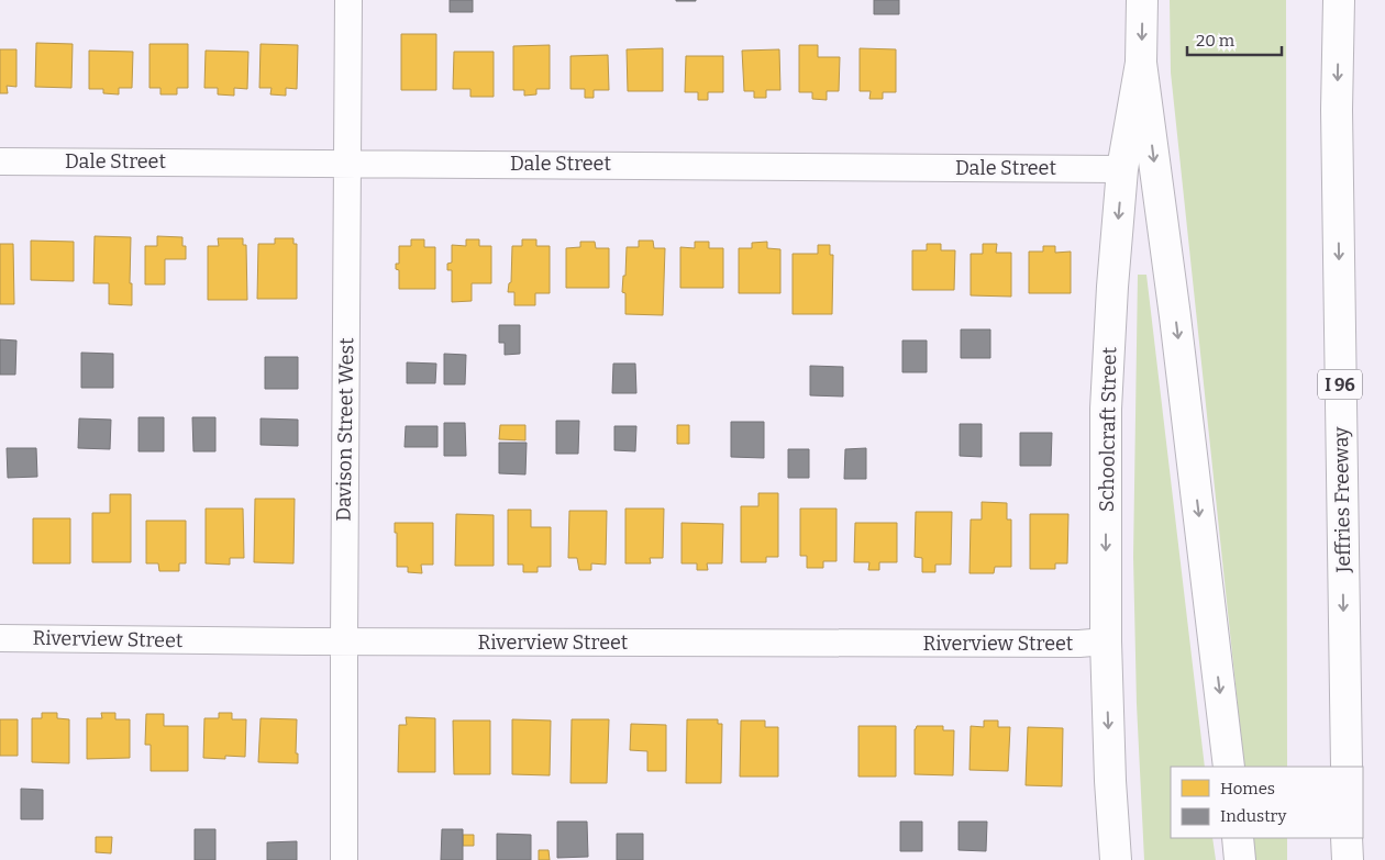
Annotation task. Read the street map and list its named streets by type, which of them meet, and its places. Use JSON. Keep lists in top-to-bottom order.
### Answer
{
  "streets": {
    "main road": ["I 96", "Schoolcraft Street", "Jeffries Freeway"],
    "street": ["Dale Street", "Davison Street West", "Riverview Street"]
  },
  "crossings": [
    ["Dale Street", "Davison Street West"],
    ["Dale Street", "Schoolcraft Street"],
    ["Davison Street West", "Riverview Street"],
    ["Schoolcraft Street", "Riverview Street"]
  ],
  "legend": ["Homes", "Industry"],
  "scale_bar": "20 m"
}
